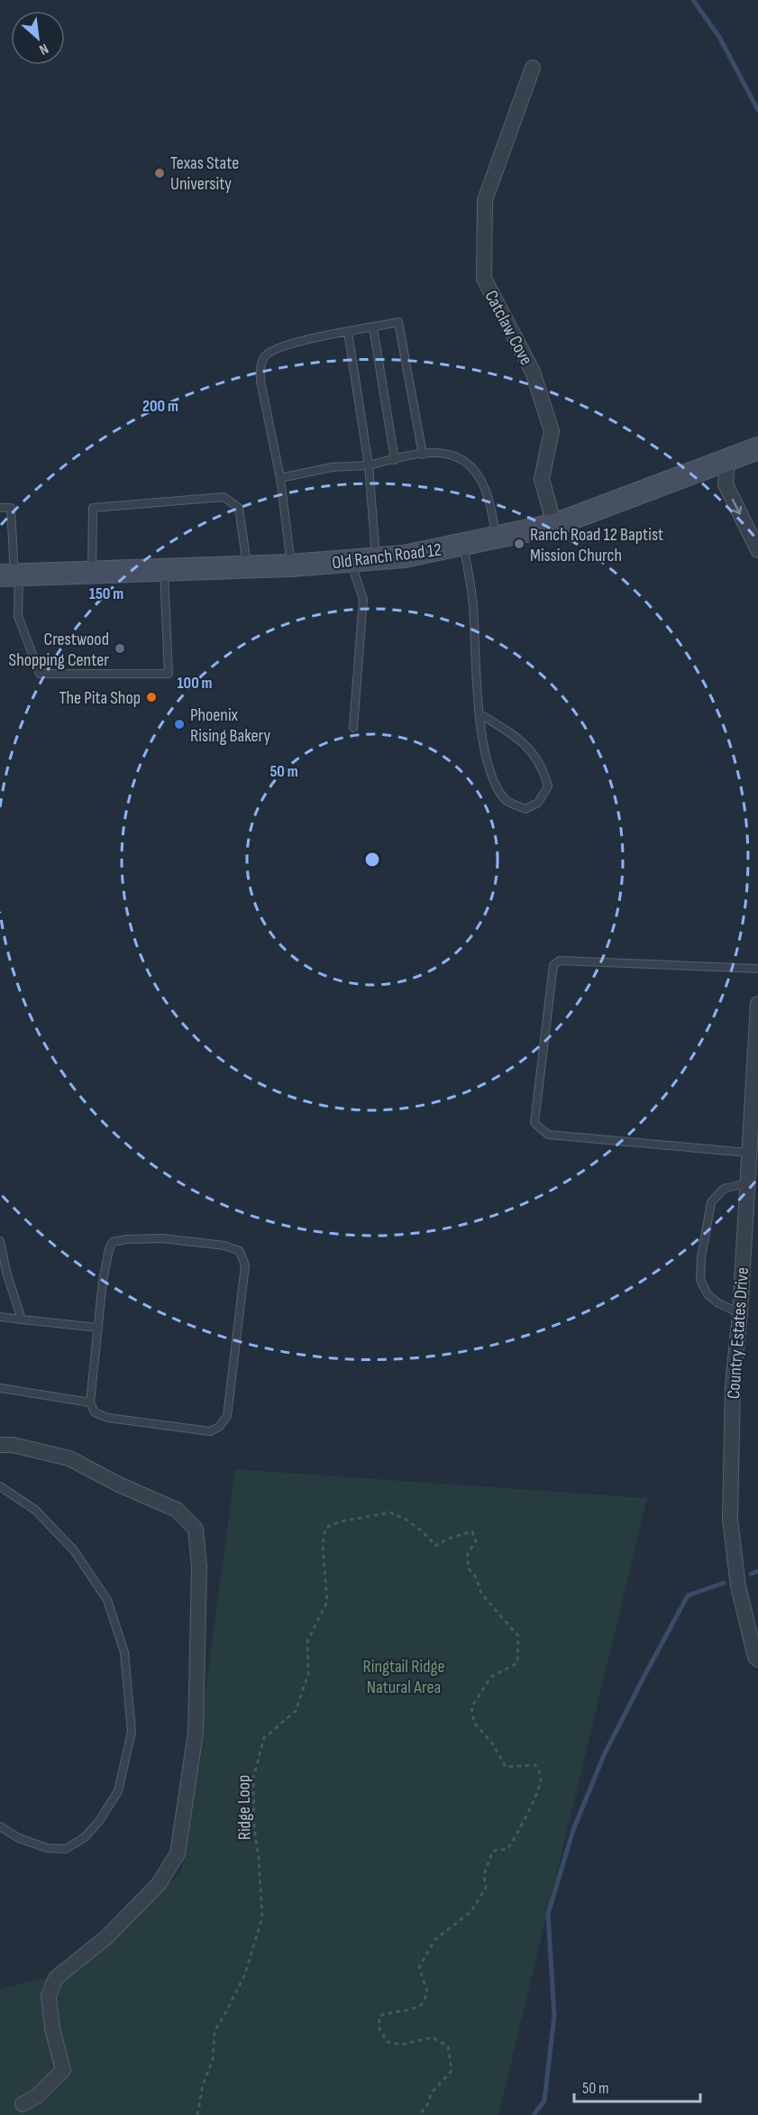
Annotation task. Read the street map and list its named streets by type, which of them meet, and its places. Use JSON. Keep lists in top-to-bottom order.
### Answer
{
  "streets": {
    "main road": ["Old Ranch Road 12"],
    "street": ["Catclaw Cove", "Country Estates Drive"],
    "path": ["Ridge Loop"]
  },
  "crossings": [
    ["Catclaw Cove", "Old Ranch Road 12"]
  ],
  "parks": ["Ringtail Ridge Natural Area"],
  "places": [
    "Texas State University",
    "Ranch Road 12 Baptist Mission Church",
    "Crestwood Shopping Center",
    "The Pita Shop",
    "Phoenix Rising Bakery"
  ],
  "scale_bar": "50 m",
  "north": "bottom right",
  "rings": [
    "200 m",
    "150 m",
    "100 m",
    "50 m"
  ]
}
